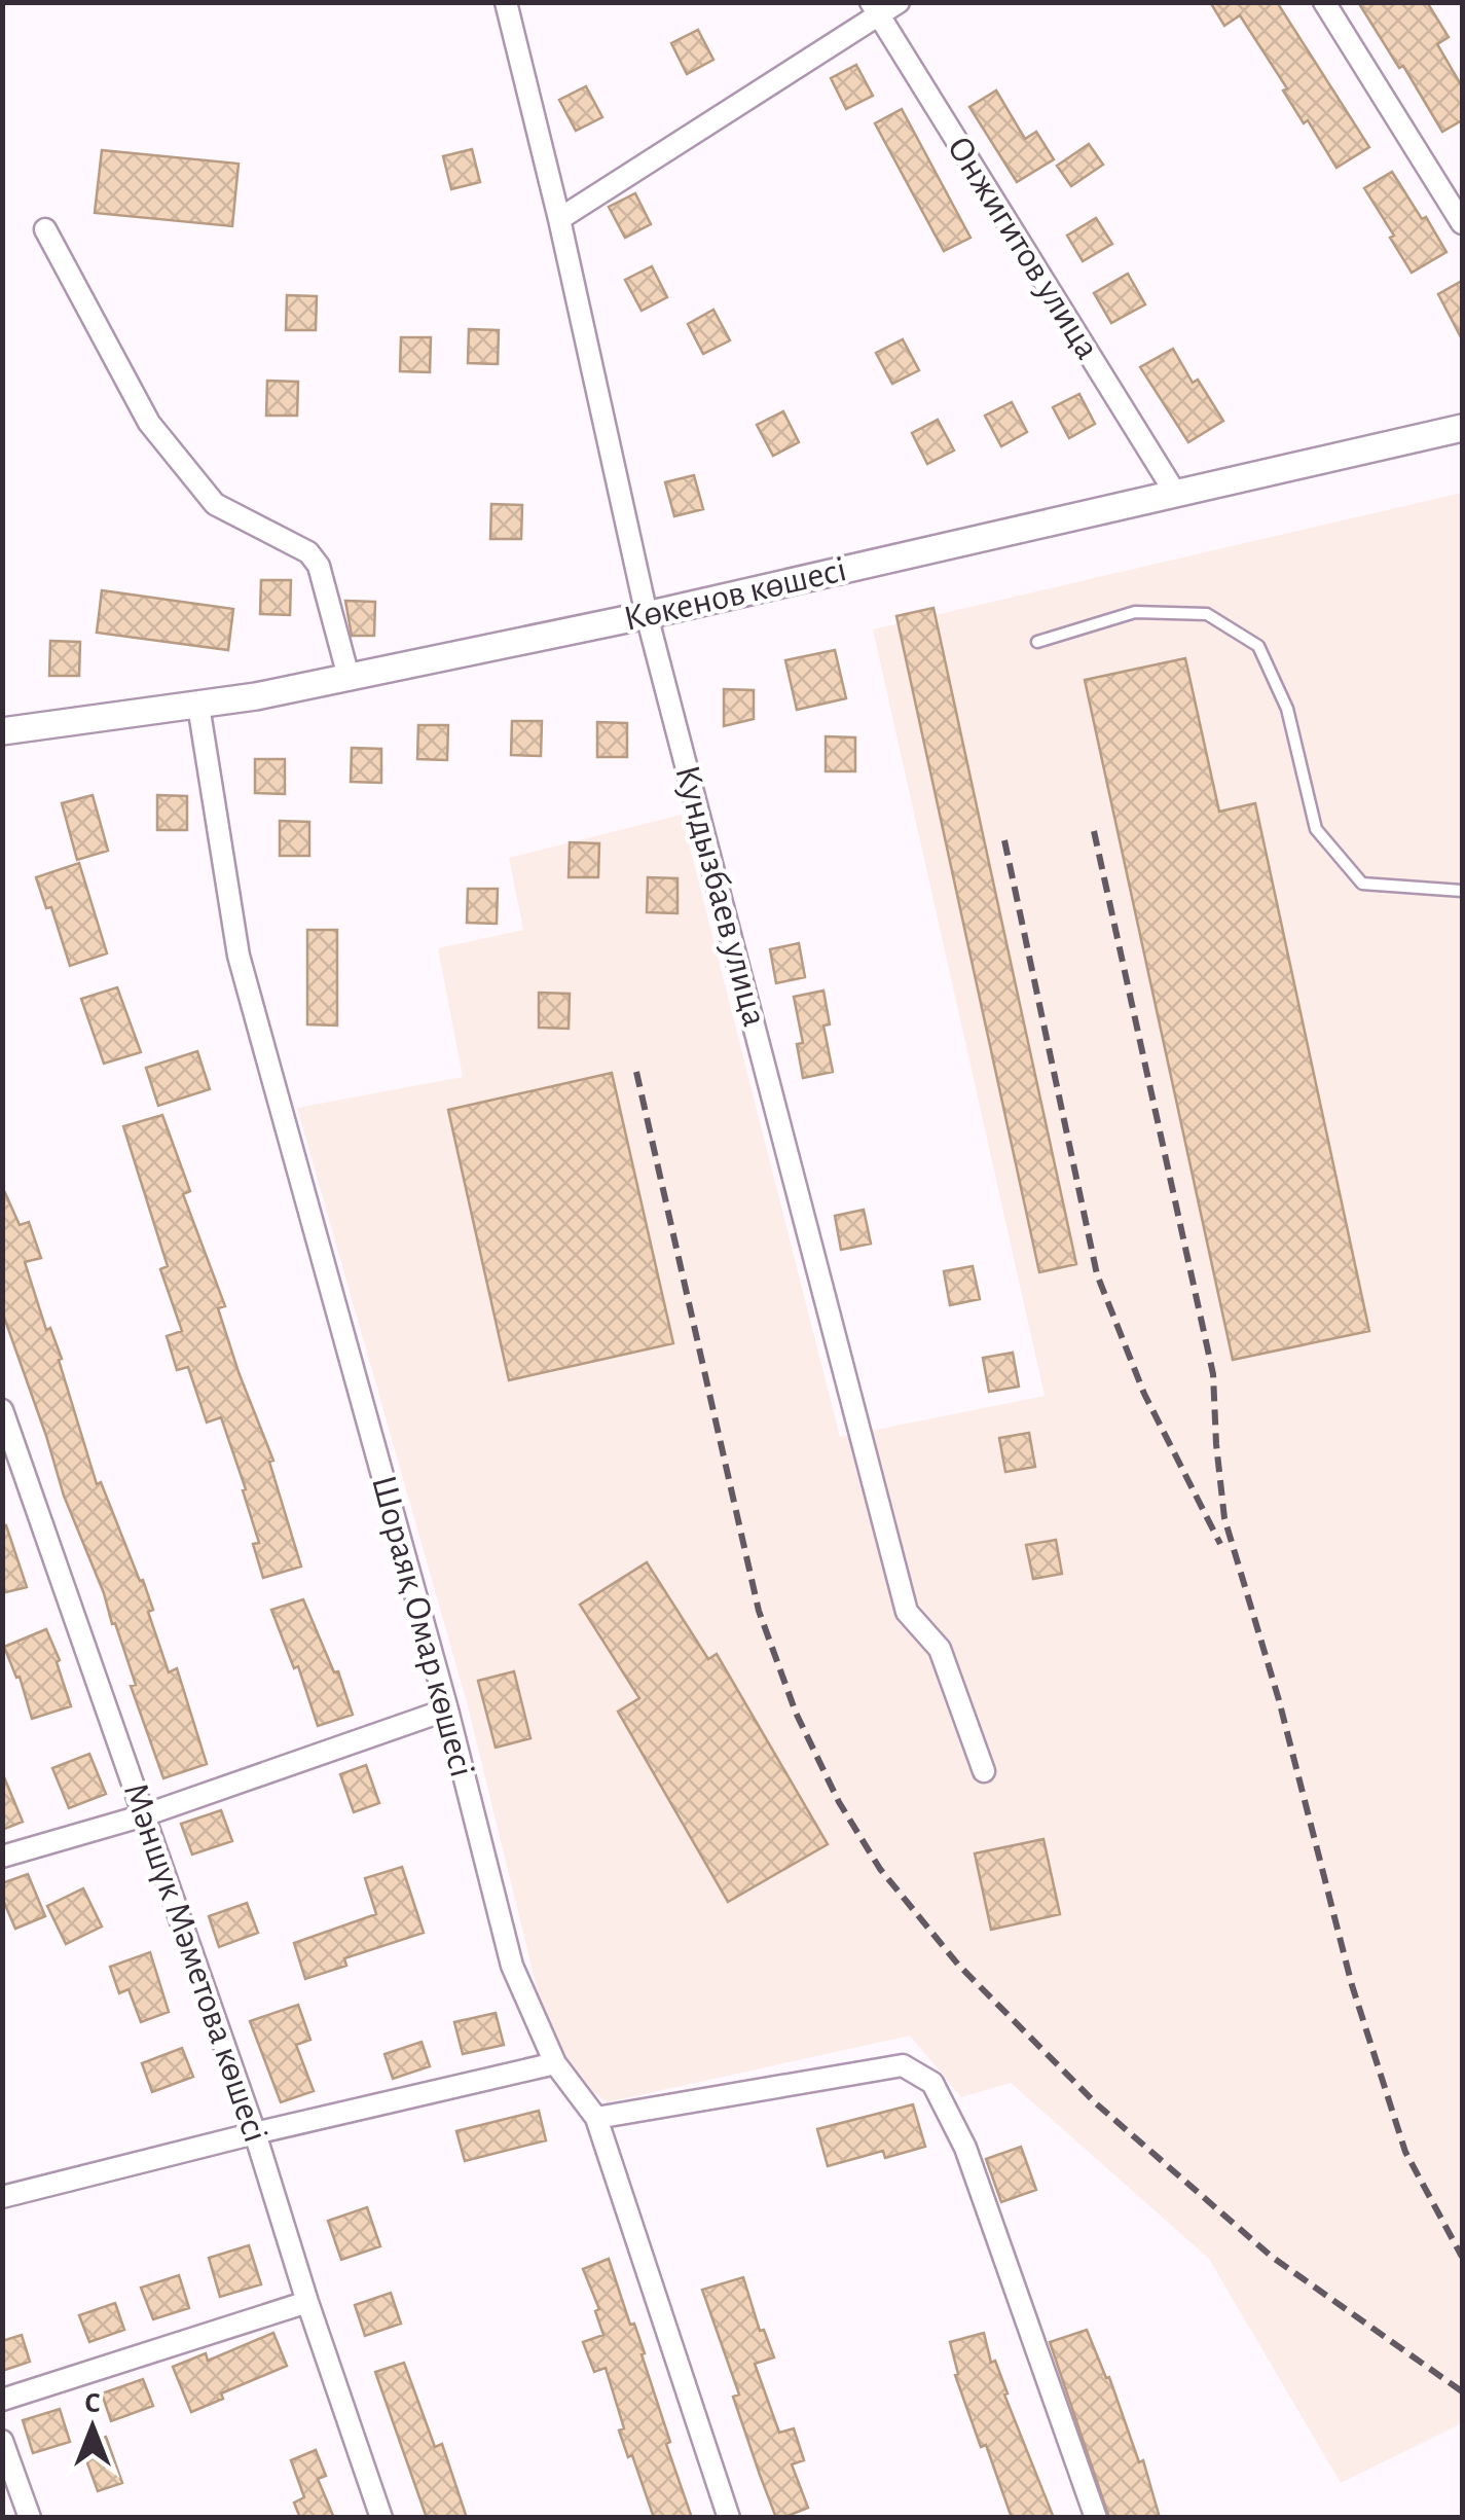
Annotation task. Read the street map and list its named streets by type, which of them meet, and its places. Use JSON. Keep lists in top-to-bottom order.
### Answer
{
  "streets": {
    "street": [
      "Онжигитов улица",
      "Көкенов көшесі",
      "Кундызбаев улица",
      "Шораяқ Омар көшесі",
      "Мәншүк Мәметова көшесі"
    ]
  },
  "crossings": [
    ["Онжигитов улица", "Көкенов көшесі"],
    ["Көкенов көшесі", "Кундызбаев улица"],
    ["Көкенов көшесі", "Шораяқ Омар көшесі"]
  ],
  "north": "top"
}
